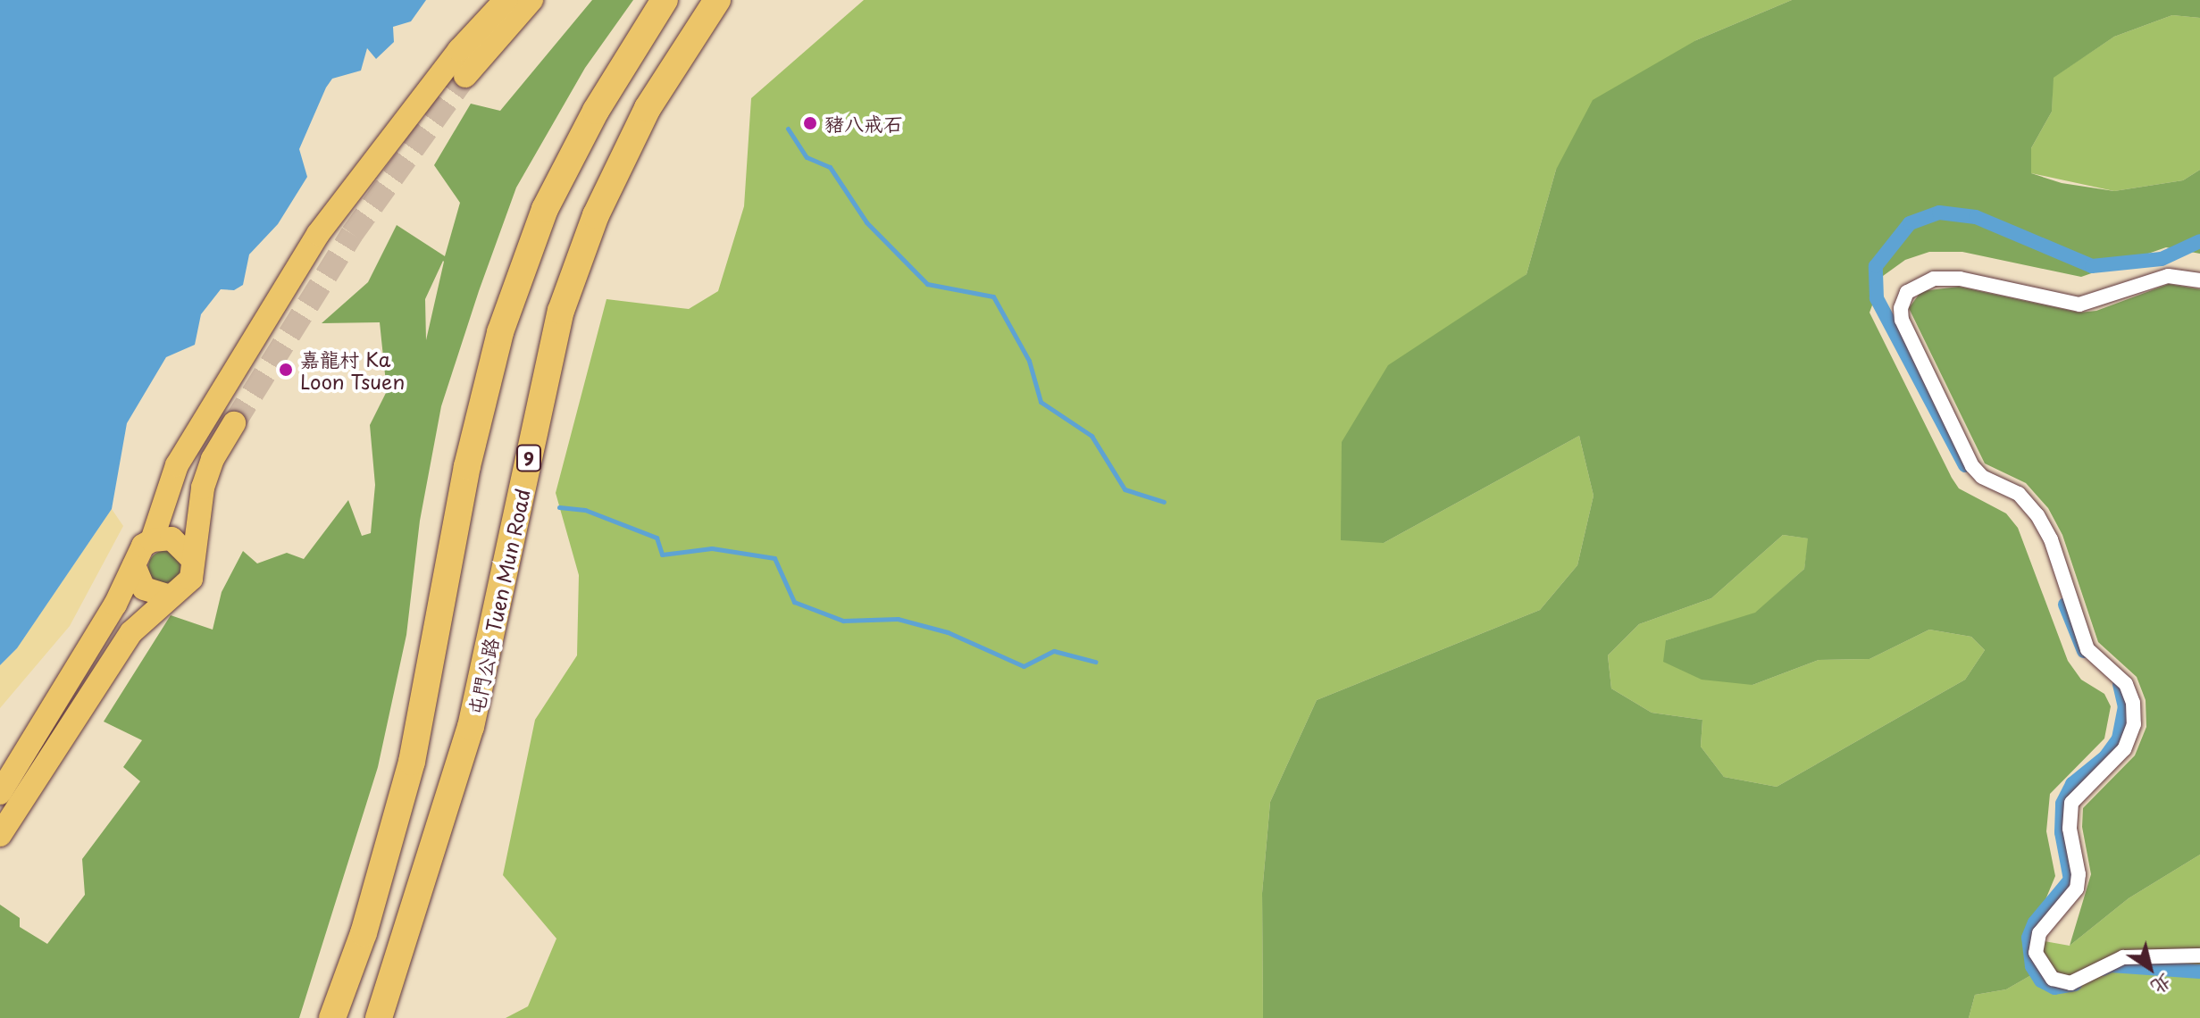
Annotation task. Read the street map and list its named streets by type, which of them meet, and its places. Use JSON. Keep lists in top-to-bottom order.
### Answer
{
  "streets": {
    "highway": ["9", "屯門公路 Tuen Mun Road"]
  },
  "places": ["豬八戒石", "嘉龍村 Ka Loon Tsuen"],
  "north": "bottom right"
}
